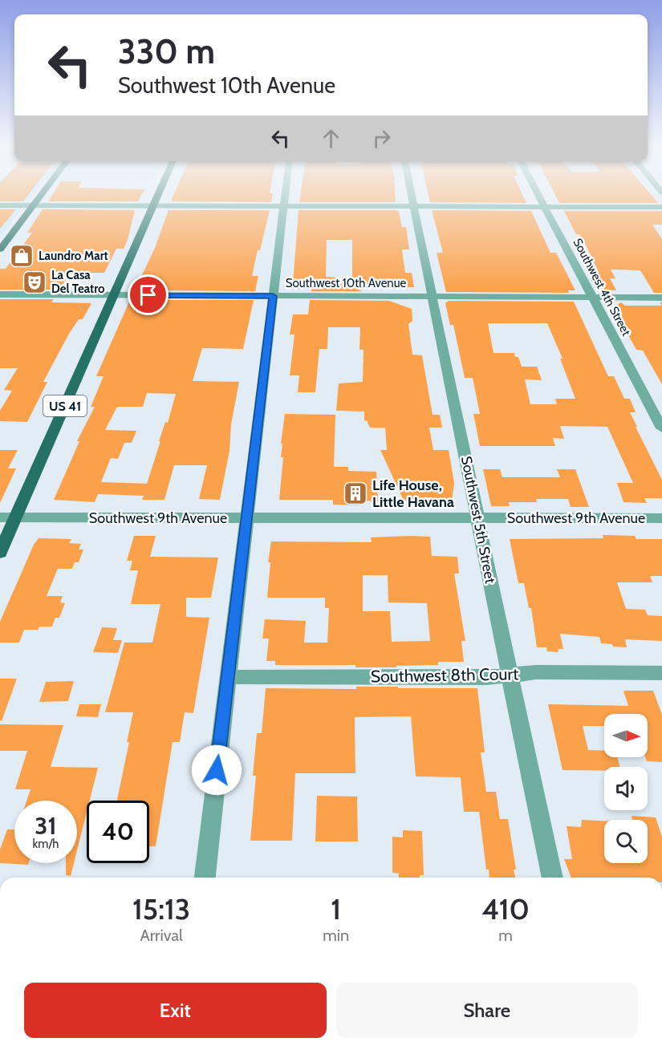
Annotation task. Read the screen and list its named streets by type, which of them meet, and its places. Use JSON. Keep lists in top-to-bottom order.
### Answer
{
  "streets": {
    "main road": ["US 41"],
    "street": [
      "Southwest 10th Avenue",
      "Southwest 4th Street",
      "Southwest 9th Avenue",
      "Southwest 5th Street",
      "Southwest 8th Court"
    ]
  },
  "crossings": [
    ["Southwest 10th Avenue", "Southwest 4th Street"],
    ["Southwest 10th Avenue", "US 41"],
    ["Southwest 10th Avenue", "Southwest 5th Street"],
    ["US 41", "Southwest 9th Avenue"],
    ["Southwest 9th Avenue", "Southwest 5th Street"],
    ["Southwest 5th Street", "Southwest 8th Court"]
  ],
  "places": {
    "shop": ["Laundro Mart"],
    "theatre": ["La Casa Del Teatro"],
    "building": ["Life House, Little Havana"]
  },
  "north": "right",
  "page": {
    "turn": ["330 m", "Southwest 10th Avenue"],
    "speed": "31 km/h",
    "limit": "40",
    "eta": [
      "15:13",
      "Arrival",
      "1",
      "min",
      "410",
      "m"
    ],
    "buttons": ["Exit", "Share"]
  }
}
